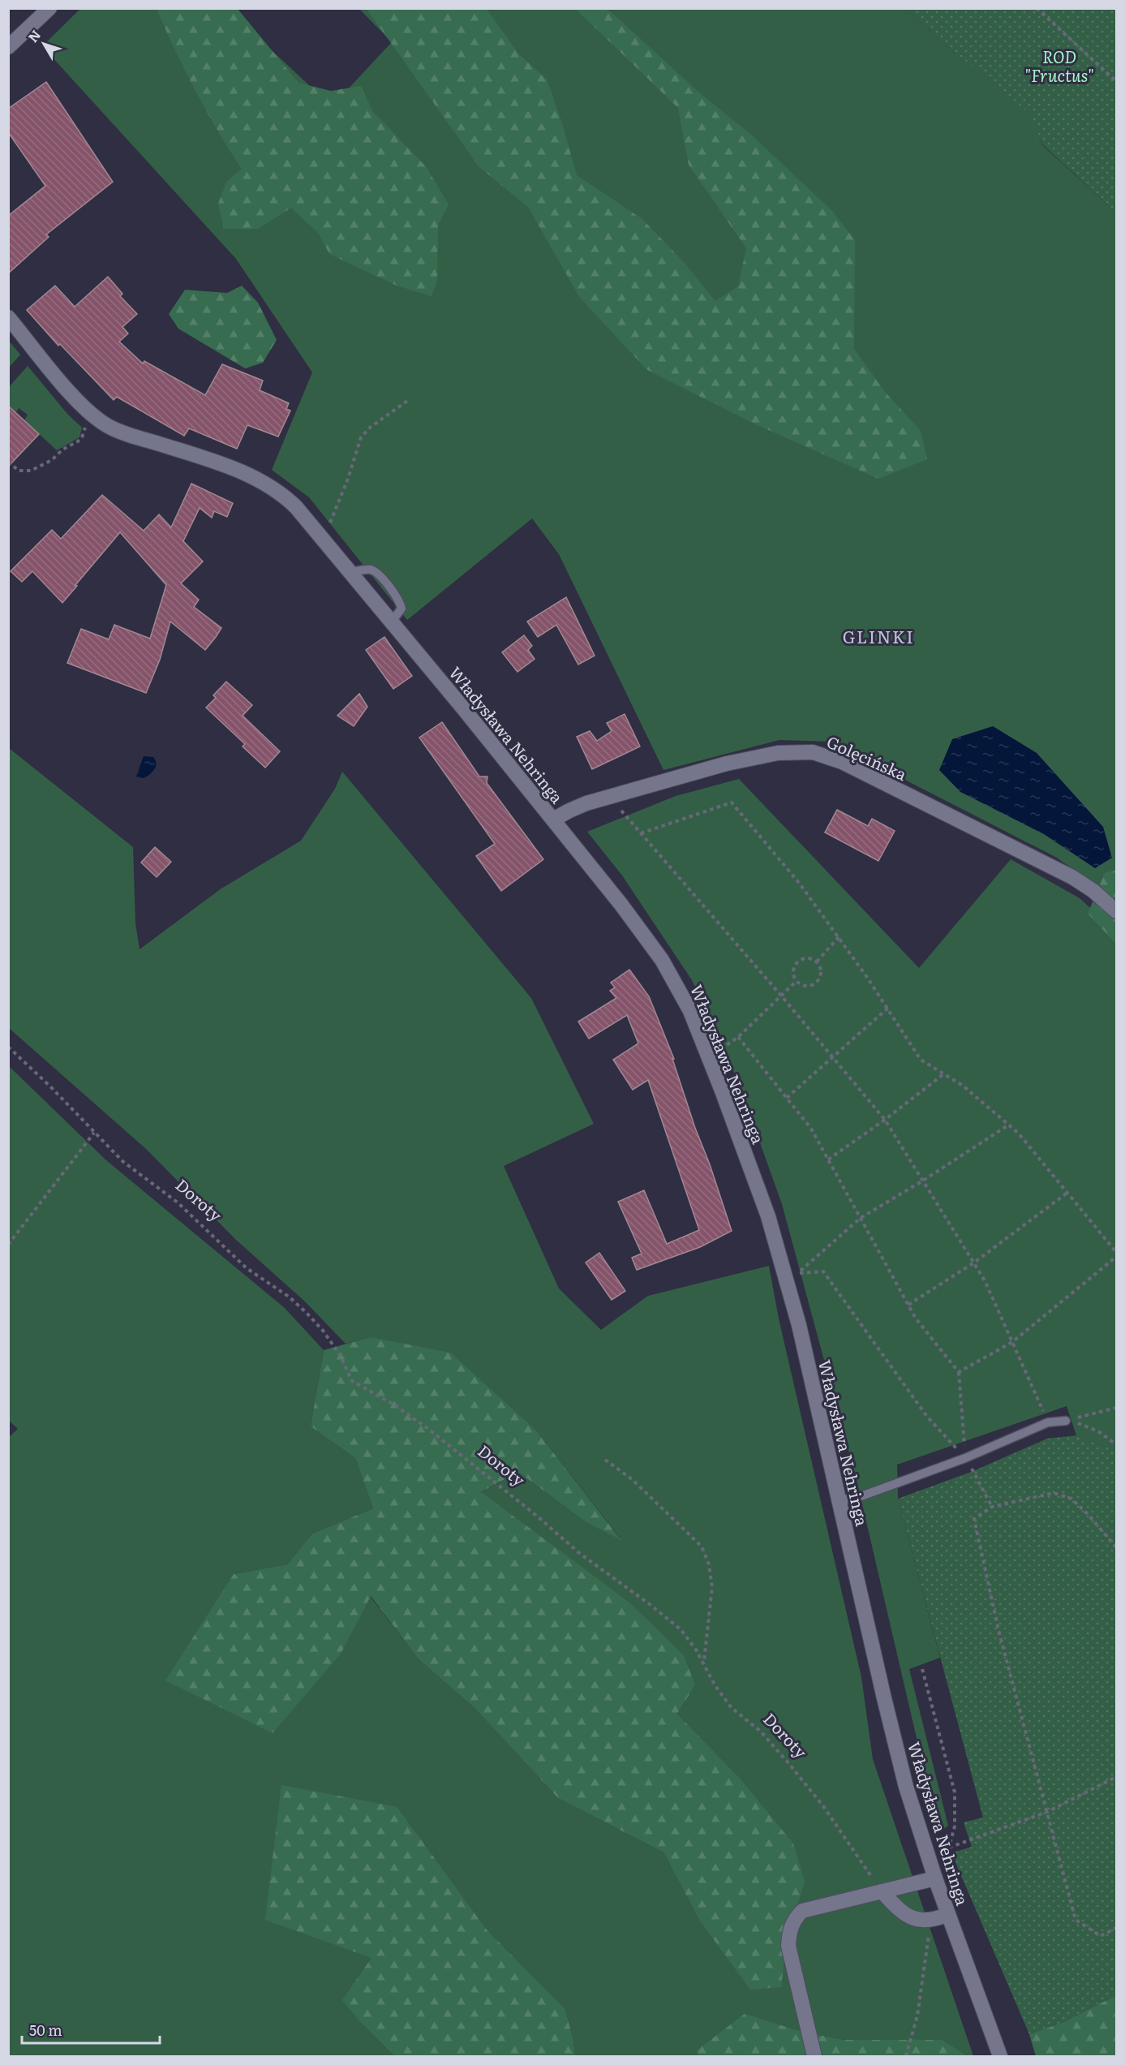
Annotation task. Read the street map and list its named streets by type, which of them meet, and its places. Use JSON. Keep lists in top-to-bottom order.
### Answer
{
  "streets": {
    "street": ["Władysława Nehringa", "Golęcińska"],
    "path": ["Doroty"]
  },
  "crossings": [
    ["Władysława Nehringa", "Golęcińska"]
  ],
  "districts": ["GLINKI"],
  "parks": ["ROD \"Fructus\""],
  "scale_bar": "50 m",
  "north": "top left"
}
